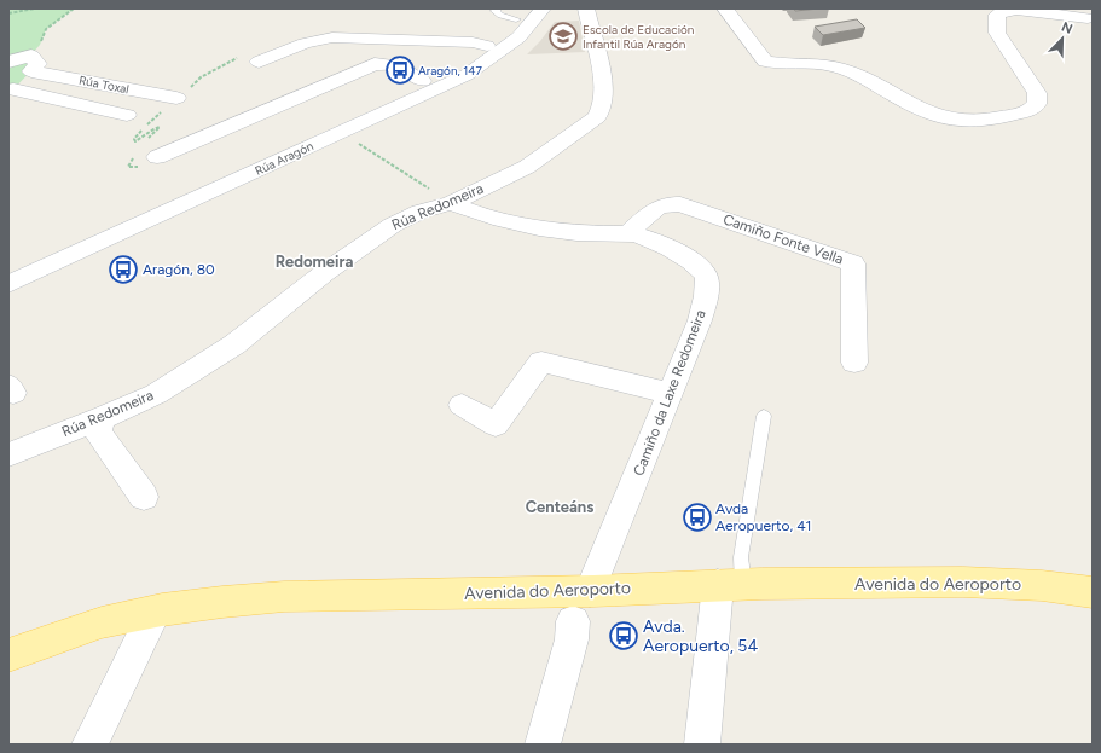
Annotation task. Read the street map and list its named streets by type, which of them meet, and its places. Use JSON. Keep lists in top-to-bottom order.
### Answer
{
  "streets": {
    "main road": ["Avenida do Aeroporto"],
    "street": [
      "Rúa Toxal",
      "Rúa Aragón",
      "Rúa Redomeira",
      "Camiño Fonte Vella",
      "Camiño da Laxe Redomeira"
    ]
  },
  "crossings": [
    ["Camiño Fonte Vella", "Camiño da Laxe Redomeira"],
    ["Camiño da Laxe Redomeira", "Avenida do Aeroporto"]
  ],
  "districts": ["Redomeira", "Centeáns"],
  "places": {
    "school or university": ["Escola de Educación Infantil Rúa Aragón"],
    "bus stop": [
      "Aragón, 147",
      "Aragón, 80",
      "Avda Aeropuerto, 41",
      "Avda. Aeropuerto, 54"
    ]
  },
  "north": "top right"
}
